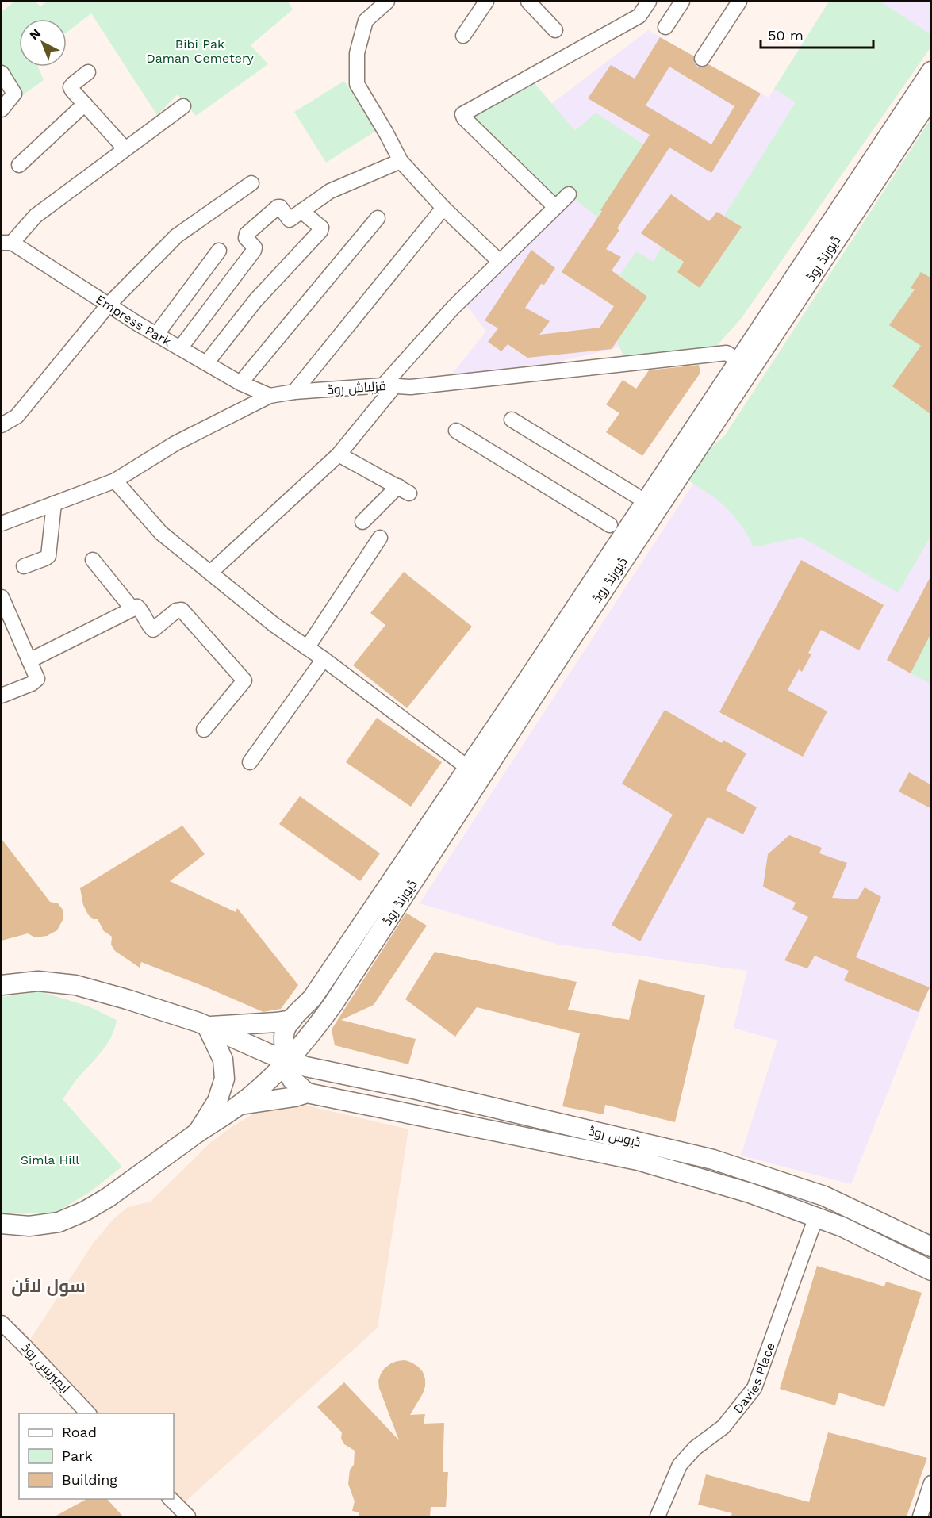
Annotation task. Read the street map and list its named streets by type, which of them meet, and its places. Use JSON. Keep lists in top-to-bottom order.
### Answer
{
  "streets": {
    "main road": ["ڈیورنڈ روڈ", "ڈیوس روڈ"],
    "street": [
      "Empress Park",
      "قزلباش روڈ",
      "ایمپریس روڈ",
      "Davies Place"
    ]
  },
  "crossings": [
    ["ڈیورنڈ روڈ", "قزلباش روڈ"],
    ["ڈیورنڈ روڈ", "ڈیوس روڈ"],
    ["Empress Park", "قزلباش روڈ"],
    ["ڈیوس روڈ", "Davies Place"]
  ],
  "districts": ["سول لائن"],
  "parks": ["Bibi Pak Daman Cemetery", "Simla Hill"],
  "legend": ["Road", "Park", "Building"],
  "scale_bar": "50 m",
  "north": "top left"
}
